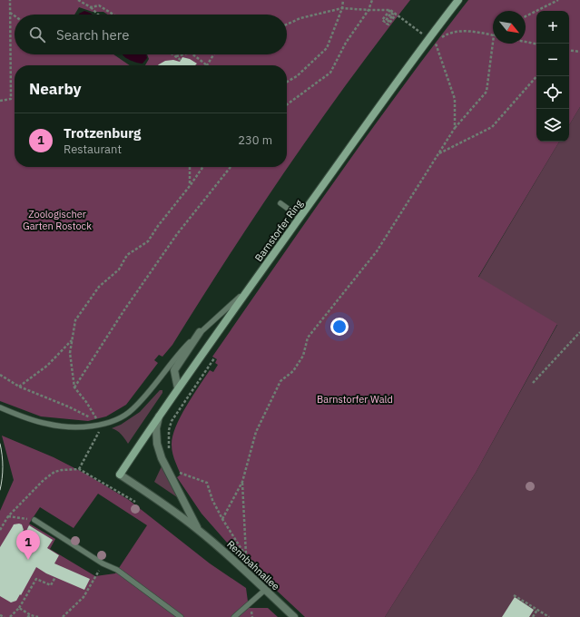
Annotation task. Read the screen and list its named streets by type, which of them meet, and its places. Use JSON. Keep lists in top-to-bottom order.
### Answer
{
  "streets": {
    "main road": ["Barnstorfer Ring"],
    "street": ["Rennbahnallee"]
  },
  "crossings": [
    ["Barnstorfer Ring", "Rennbahnallee"]
  ],
  "parks": ["Zoologischer Garten Rostock", "Barnstorfer Wald"],
  "north": "bottom right",
  "page": {
    "map_buttons": ["+", "−"],
    "search": "Search here",
    "heading": "Nearby",
    "list": [
      {
        "mark": "1",
        "name": "Trotzenburg",
        "note": "Restaurant",
        "value": "230 m"
      }
    ],
    "pins": "1"
  }
}
